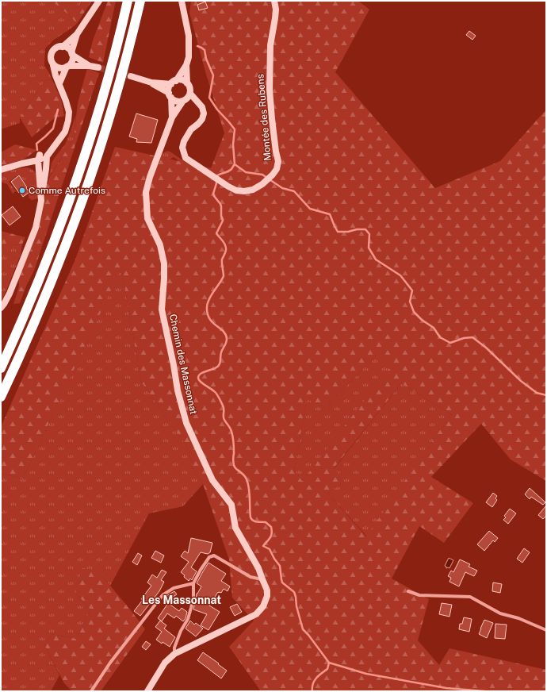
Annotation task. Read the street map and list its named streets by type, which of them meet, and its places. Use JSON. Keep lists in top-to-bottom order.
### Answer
{
  "streets": {
    "street": ["Montée des Rubens", "Chemin des Massonnat"]
  },
  "districts": ["Les Massonnat"],
  "places": ["Comme Autrefois"]
}
